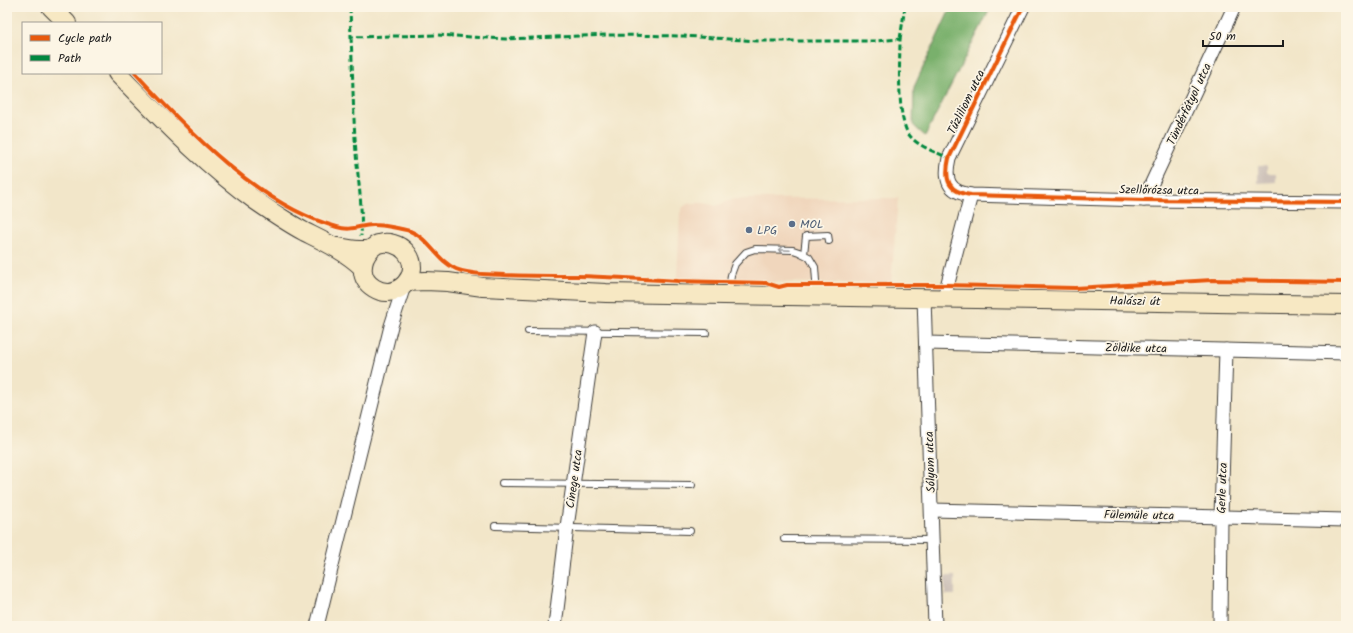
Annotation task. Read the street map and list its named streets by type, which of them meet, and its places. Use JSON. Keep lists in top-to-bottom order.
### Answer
{
  "streets": {
    "main road": ["Halászi út"],
    "street": [
      "Tűzliliom utca",
      "Tündérfátyol utca",
      "Szellőrózsa utca",
      "Zöldike utca",
      "Sólyom utca",
      "Cinege utca",
      "Gerle utca",
      "Fülemüle utca"
    ]
  },
  "crossings": [
    ["Tűzliliom utca", "Szellőrózsa utca"],
    ["Tündérfátyol utca", "Szellőrózsa utca"],
    ["Halászi út", "Sólyom utca"],
    ["Zöldike utca", "Sólyom utca"],
    ["Zöldike utca", "Gerle utca"],
    ["Sólyom utca", "Fülemüle utca"],
    ["Gerle utca", "Fülemüle utca"]
  ],
  "places": ["MOL", "LPG"],
  "legend": ["Cycle path", "Path"],
  "scale_bar": "50 m"
}
